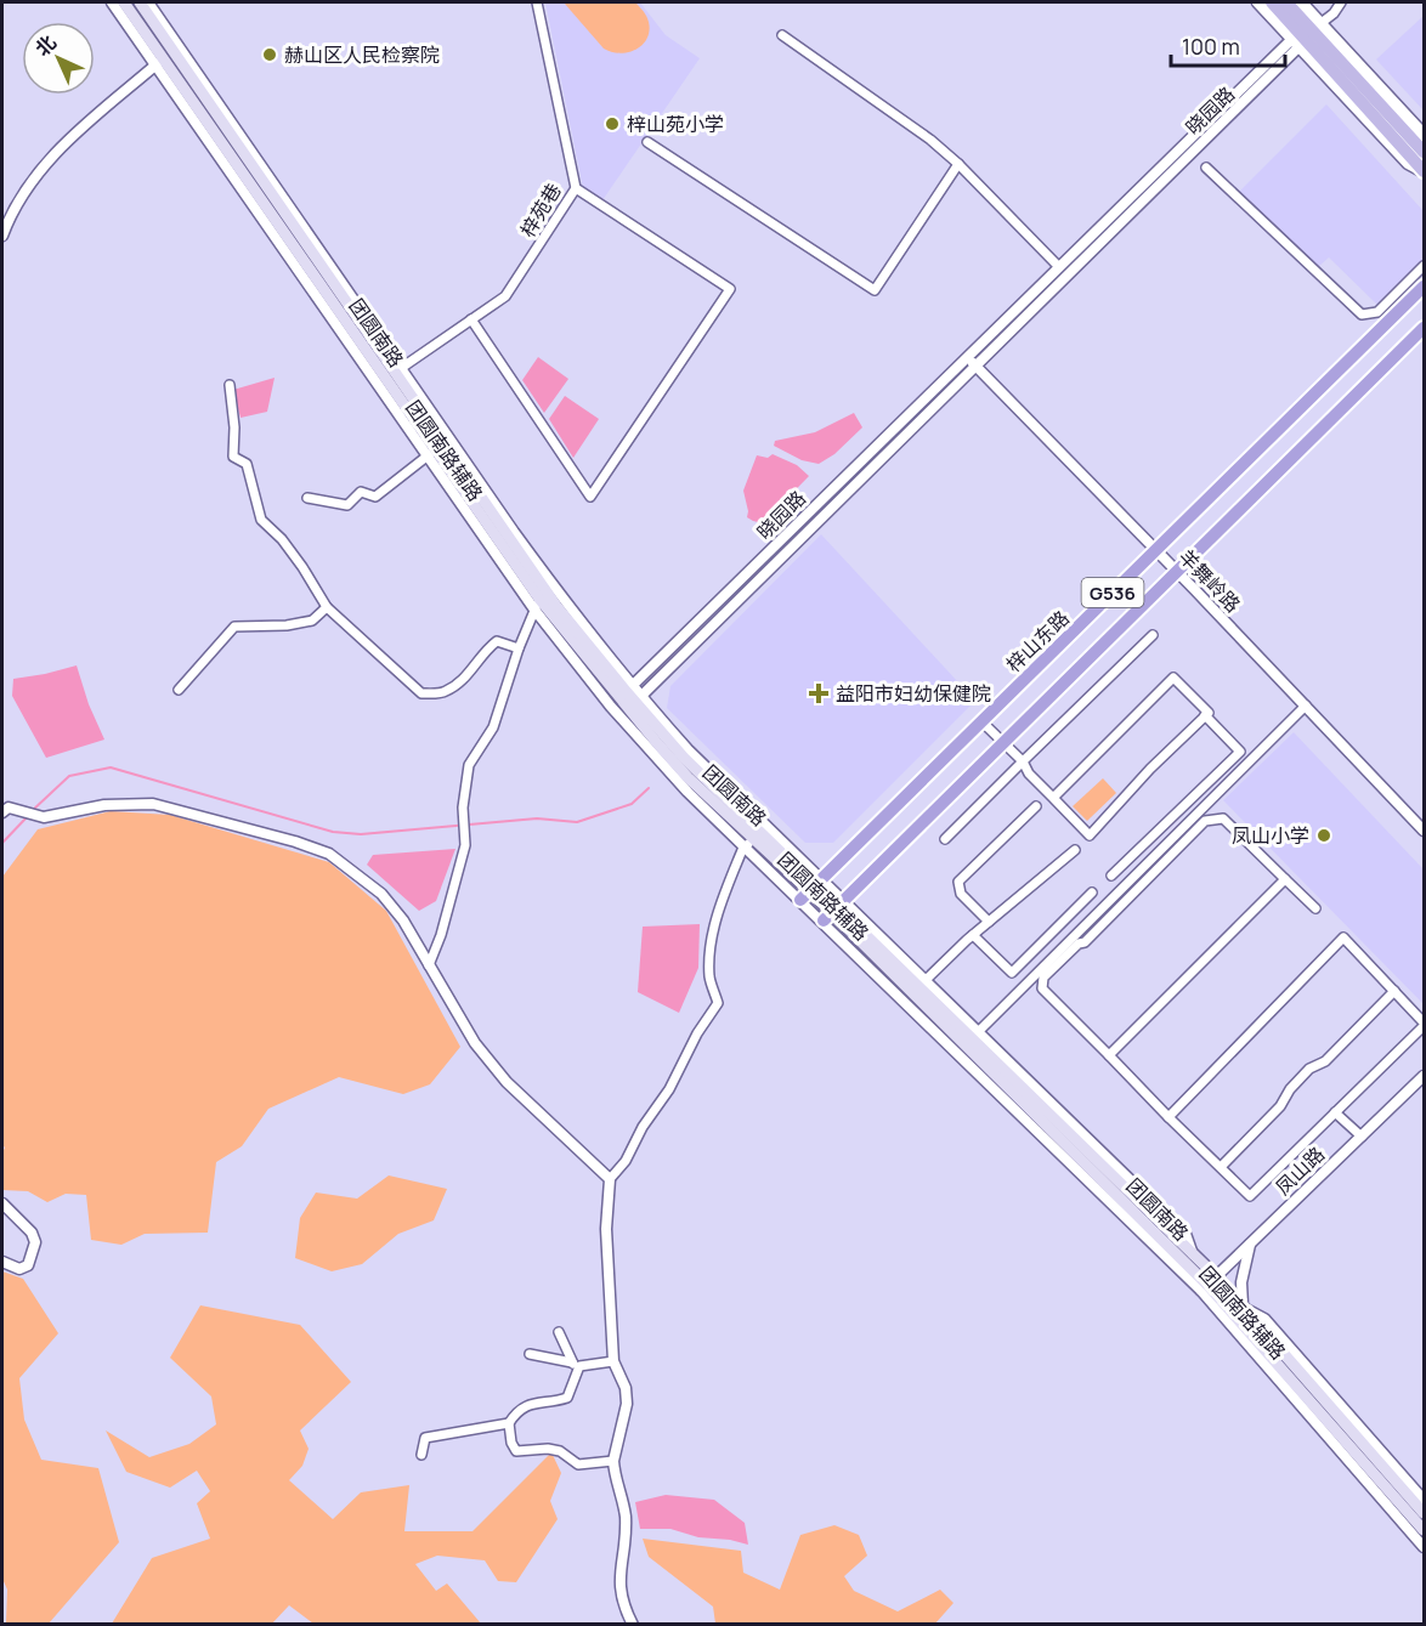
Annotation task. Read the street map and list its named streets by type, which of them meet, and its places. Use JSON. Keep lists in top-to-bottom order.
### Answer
{
  "streets": {
    "highway": ["G536", "梓山东路"],
    "main road": ["团圆南路"],
    "street": [
      "晓园路",
      "梓苑巷",
      "团圆南路辅路",
      "羊舞岭路",
      "凤山路"
    ]
  },
  "crossings": [
    ["晓园路", "团圆南路"],
    ["晓园路", "团圆南路辅路"],
    ["晓园路", "羊舞岭路"],
    ["梓苑巷", "团圆南路"],
    ["团圆南路", "团圆南路辅路"],
    ["团圆南路", "G536"],
    ["团圆南路", "梓山东路"],
    ["团圆南路", "凤山路"],
    ["团圆南路辅路", "G536"],
    ["团圆南路辅路", "梓山东路"],
    ["团圆南路辅路", "凤山路"],
    ["羊舞岭路", "G536"],
    ["羊舞岭路", "梓山东路"]
  ],
  "places": {
    "other": ["赫山区人民检察院", "梓山苑小学", "凤山小学"],
    "health": ["益阳市妇幼保健院"]
  },
  "scale_bar": "100 m",
  "north": "top left"
}
